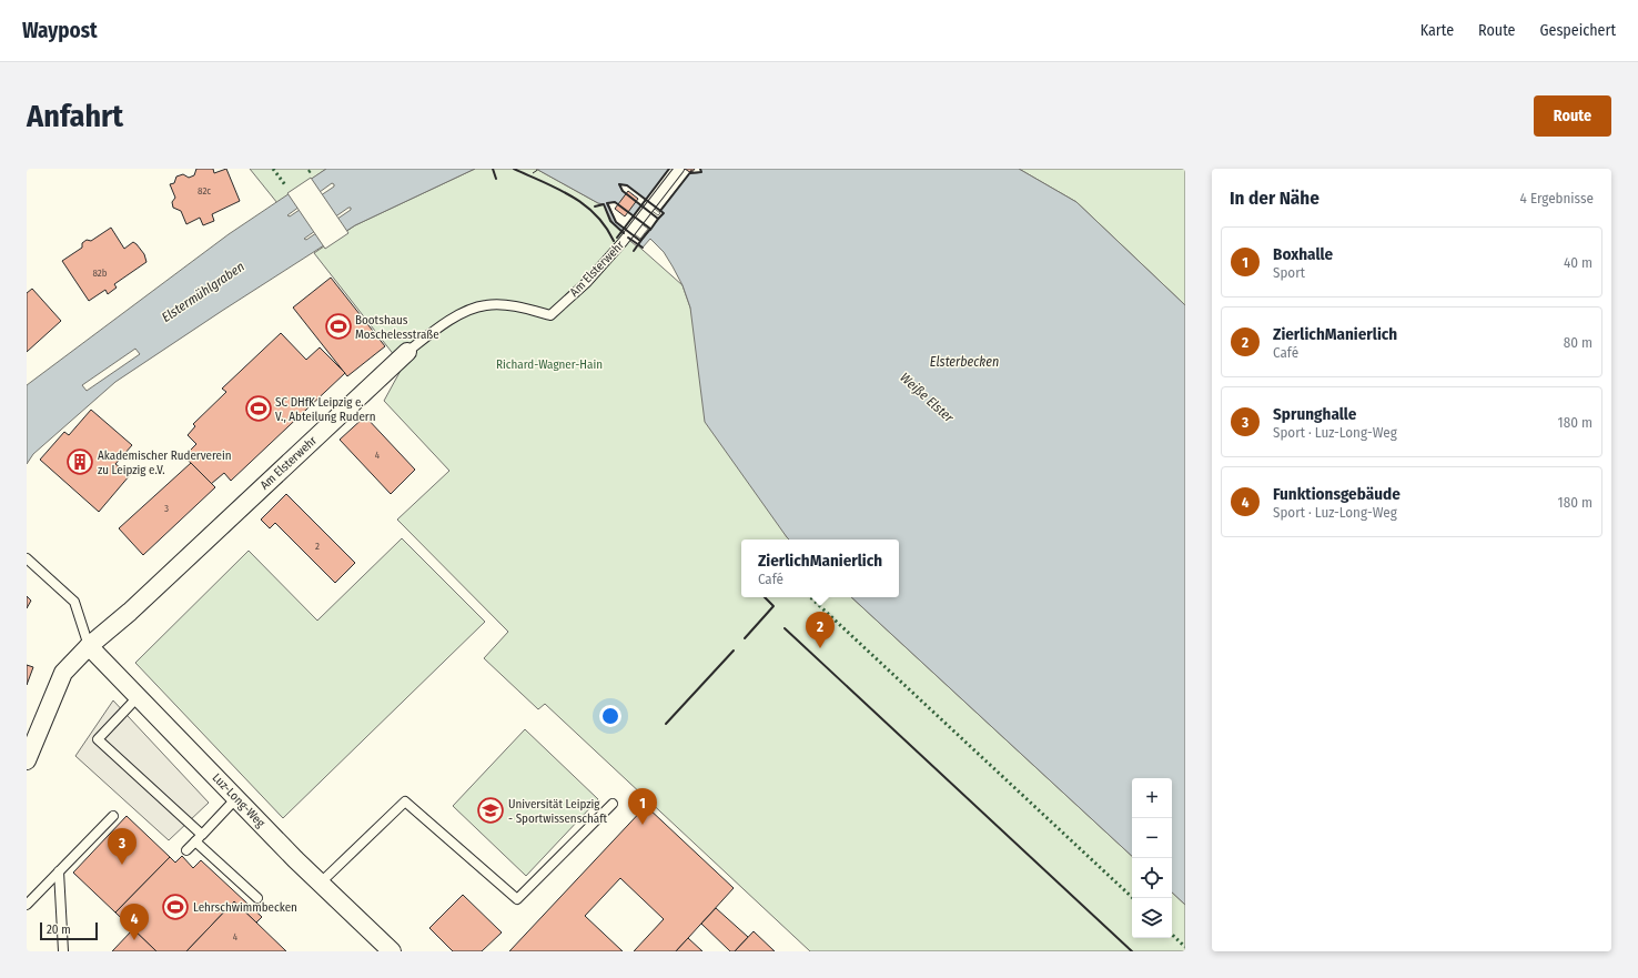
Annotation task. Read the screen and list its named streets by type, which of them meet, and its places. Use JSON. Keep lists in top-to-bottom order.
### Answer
{
  "streets": {
    "street": ["Am Elsterwehr", "Luz-Long-Weg"]
  },
  "crossings": [
    ["Am Elsterwehr", "Luz-Long-Weg"]
  ],
  "water": ["Elstermühlgraben", "Elsterbecken", "Weiße Elster"],
  "parks": ["Richard-Wagner-Hain"],
  "places": {
    "sports": ["Bootshaus Moschelesstraße", "SC DHfK Leipzig e. V., Abteilung Rudern", "Lehrschwimmbecken"],
    "building": ["Akademischer Ruderverein zu Leipzig e.V."],
    "school or university": ["Universität Leipzig - Sportwissenschaft"]
  },
  "house_numbers": [
    "82c",
    "82b",
    "4",
    "3",
    "2",
    "4"
  ],
  "scale_bar": "20 m",
  "page": {
    "header": "Waypost",
    "nav": ["Karte", "Route", "Gespeichert"],
    "buttons": "Route",
    "title": "Anfahrt",
    "heading": ["In der Nähe", "4 Ergebnisse"],
    "list": [
      {
        "mark": "1",
        "name": "Boxhalle",
        "note": "Sport",
        "value": "40 m"
      },
      {
        "mark": "2",
        "name": "ZierlichManierlich",
        "note": "Café",
        "value": "80 m"
      },
      {
        "mark": "3",
        "name": "Sprunghalle",
        "note": "Sport · Luz-Long-Weg",
        "value": "180 m"
      },
      {
        "mark": "4",
        "name": "Funktionsgebäude",
        "note": "Sport · Luz-Long-Weg",
        "value": "180 m"
      }
    ],
    "popup": ["ZierlichManierlich", "Café"],
    "pins": [
      "2",
      "1",
      "3",
      "4"
    ],
    "map_buttons": ["+", "−"],
    "scale": "20 m"
  }
}
